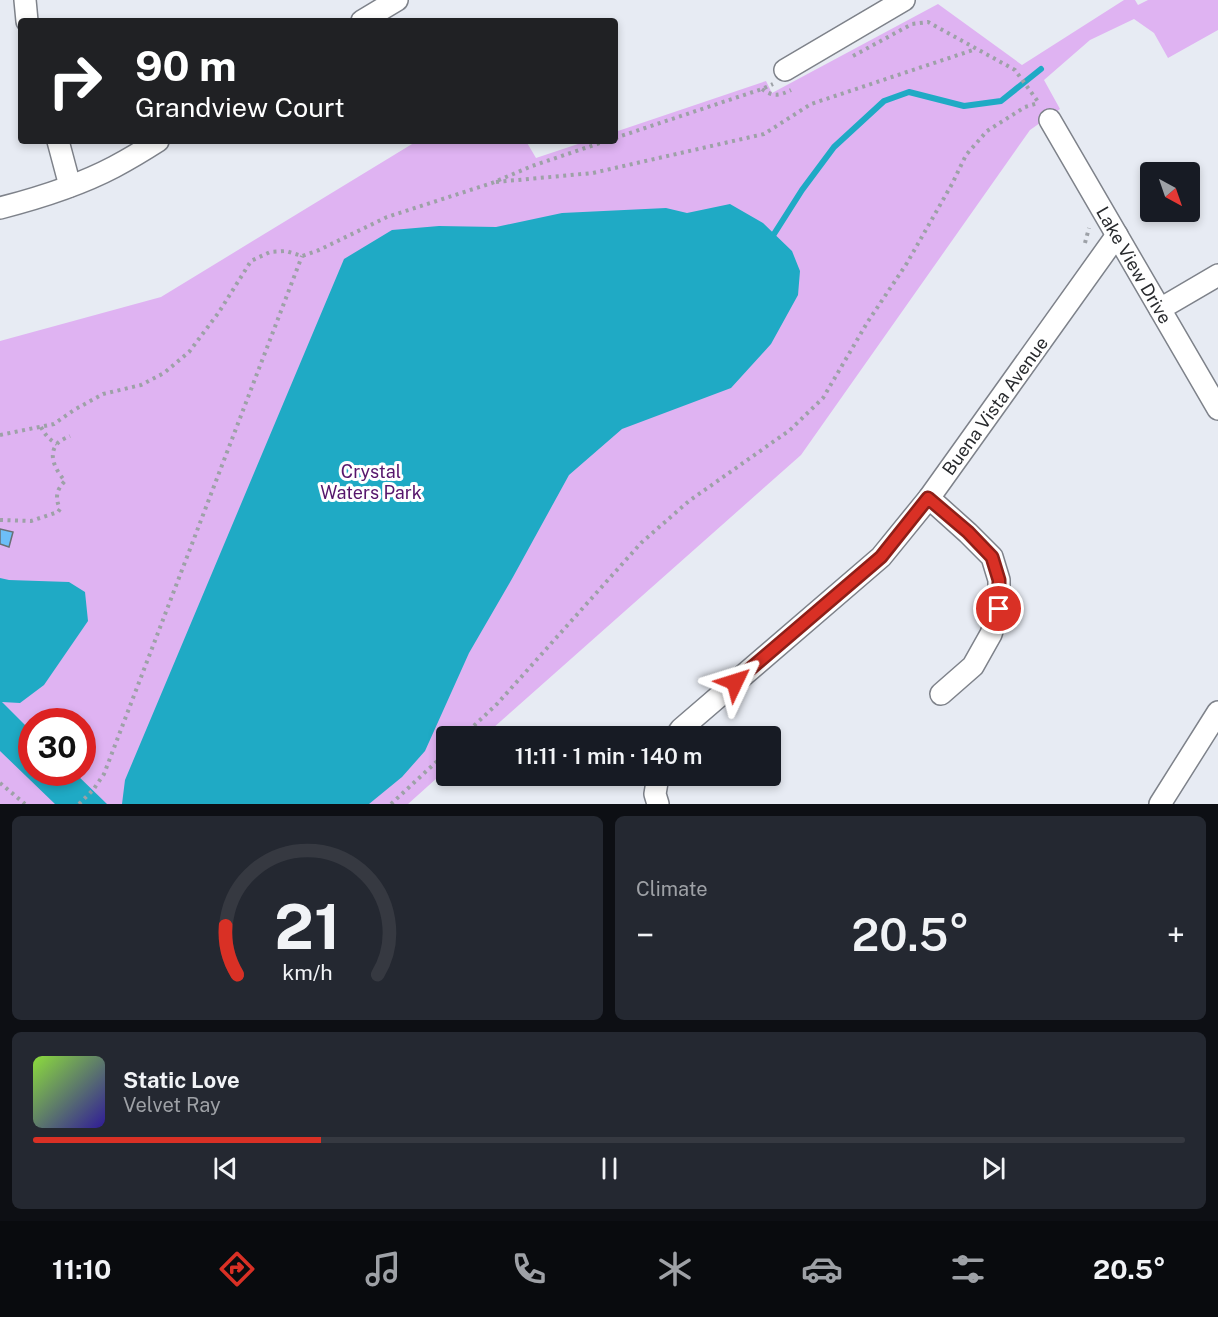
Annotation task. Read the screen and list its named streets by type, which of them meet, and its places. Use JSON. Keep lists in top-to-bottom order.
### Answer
{
  "streets": {
    "street": ["Lake View Drive", "Buena Vista Avenue"]
  },
  "crossings": [
    ["Lake View Drive", "Buena Vista Avenue"]
  ],
  "parks": ["Crystal Waters Park"],
  "north": "bottom right",
  "page": {
    "turn": ["90 m", "Grandview Court"],
    "limit": "30",
    "trip": "11:11 · 1 min · 140 m",
    "tile": "Climate",
    "heat": ["−", "20.5°", "+"],
    "song": ["Static Love", "Velvet Ray"],
    "tabs": ["11:10", "20.5°"],
    "gauge": ["21", "km/h"]
  }
}
